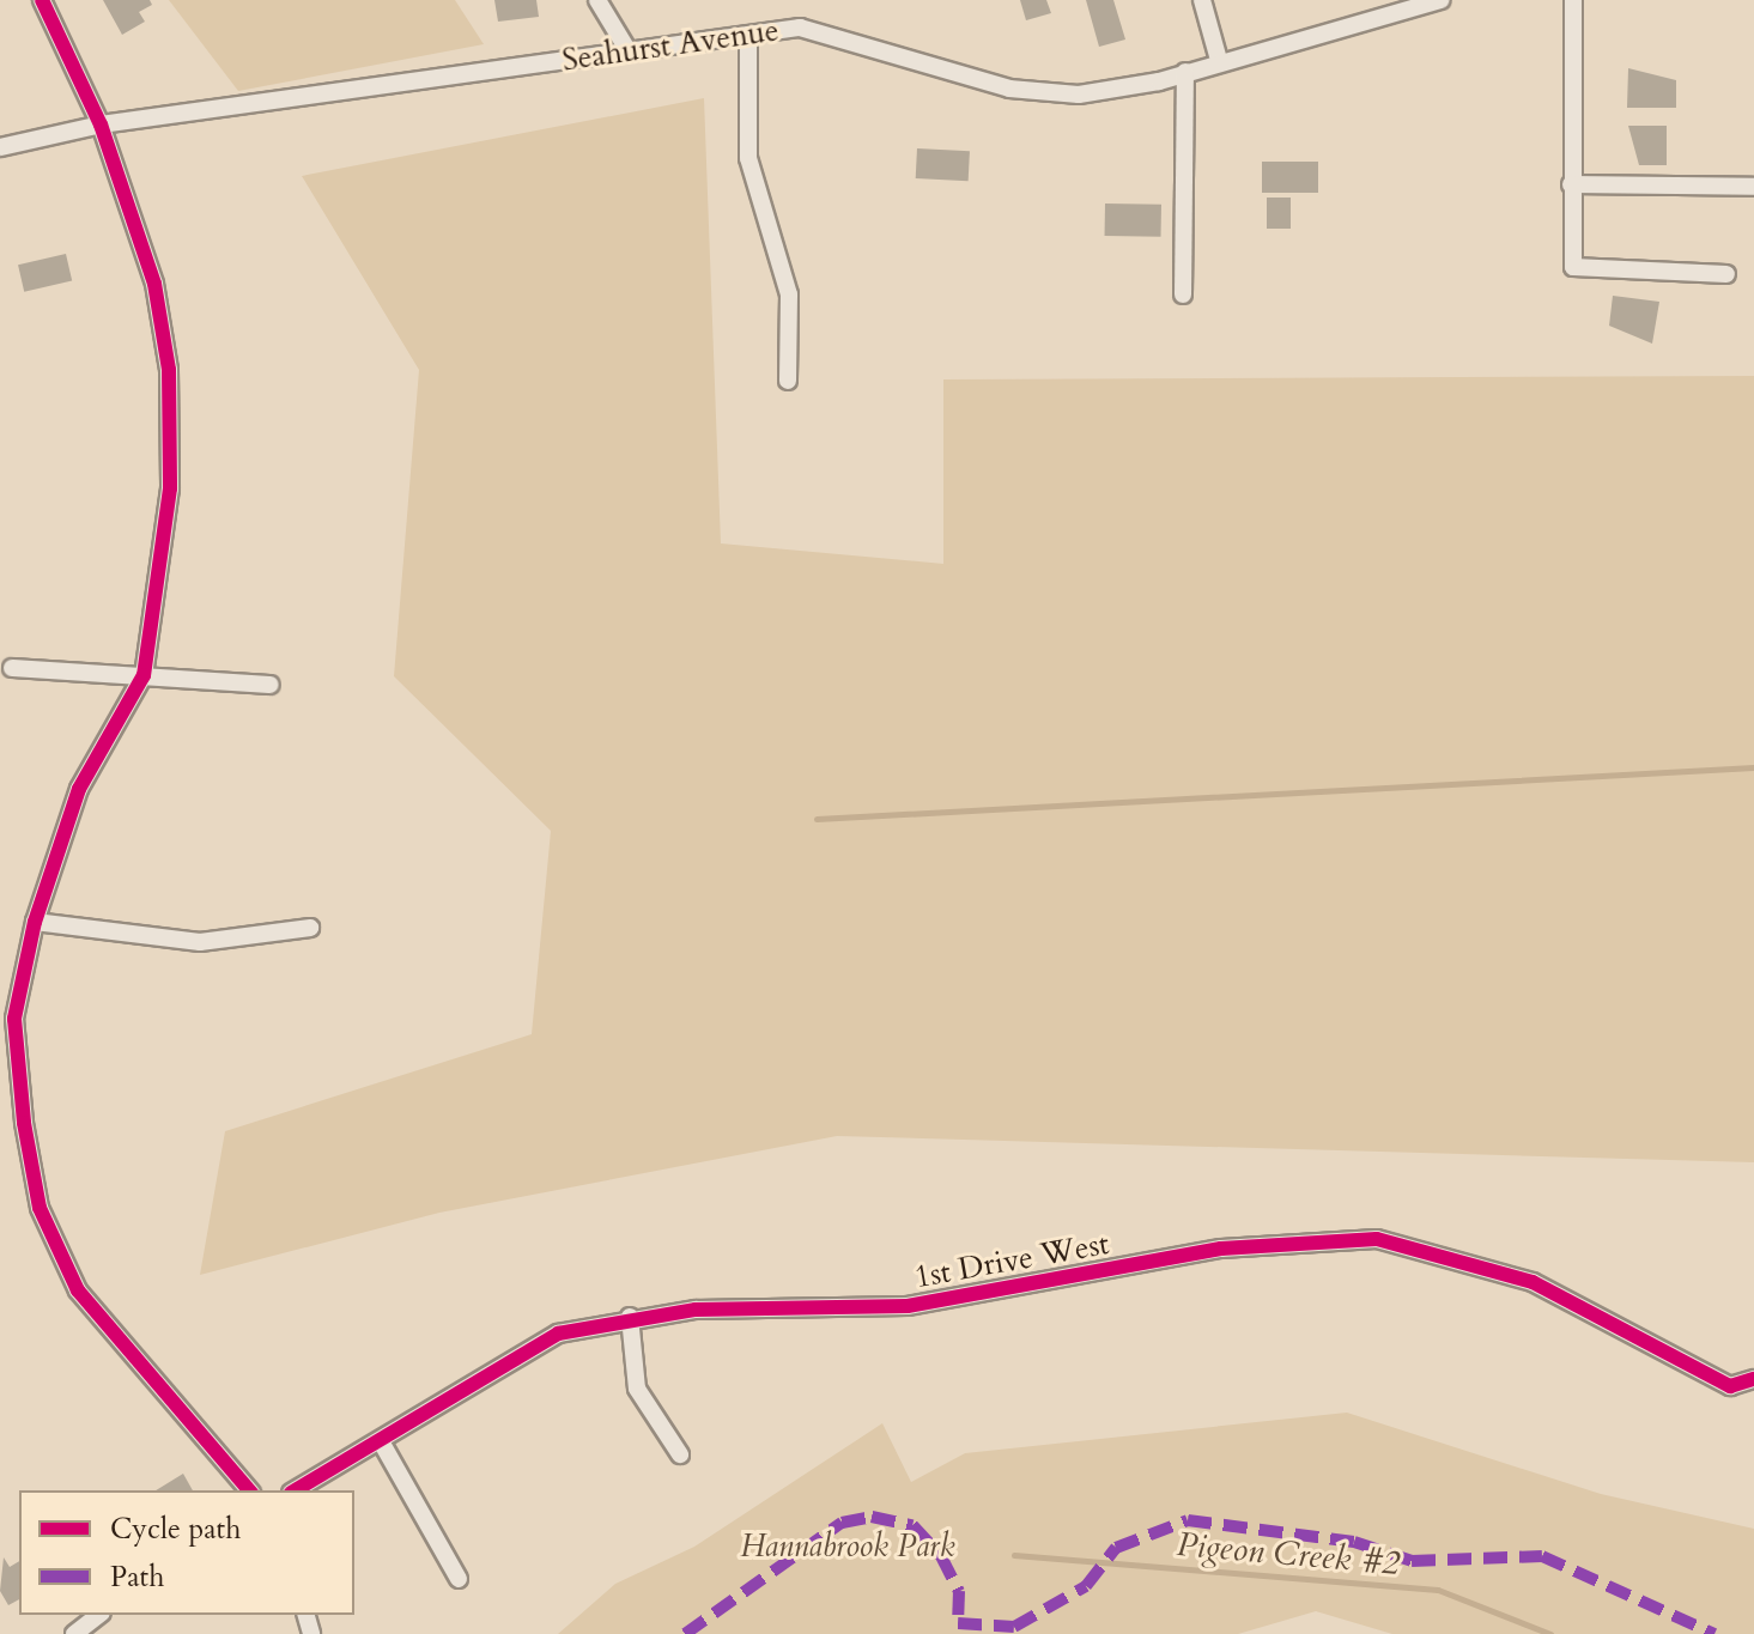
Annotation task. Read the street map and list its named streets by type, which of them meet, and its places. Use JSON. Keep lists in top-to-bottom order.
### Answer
{
  "streets": {
    "street": ["Seahurst Avenue", "1st Drive West"]
  },
  "water": ["Pigeon Creek #2"],
  "parks": ["Hannabrook Park"],
  "legend": ["Cycle path", "Path"]
}
